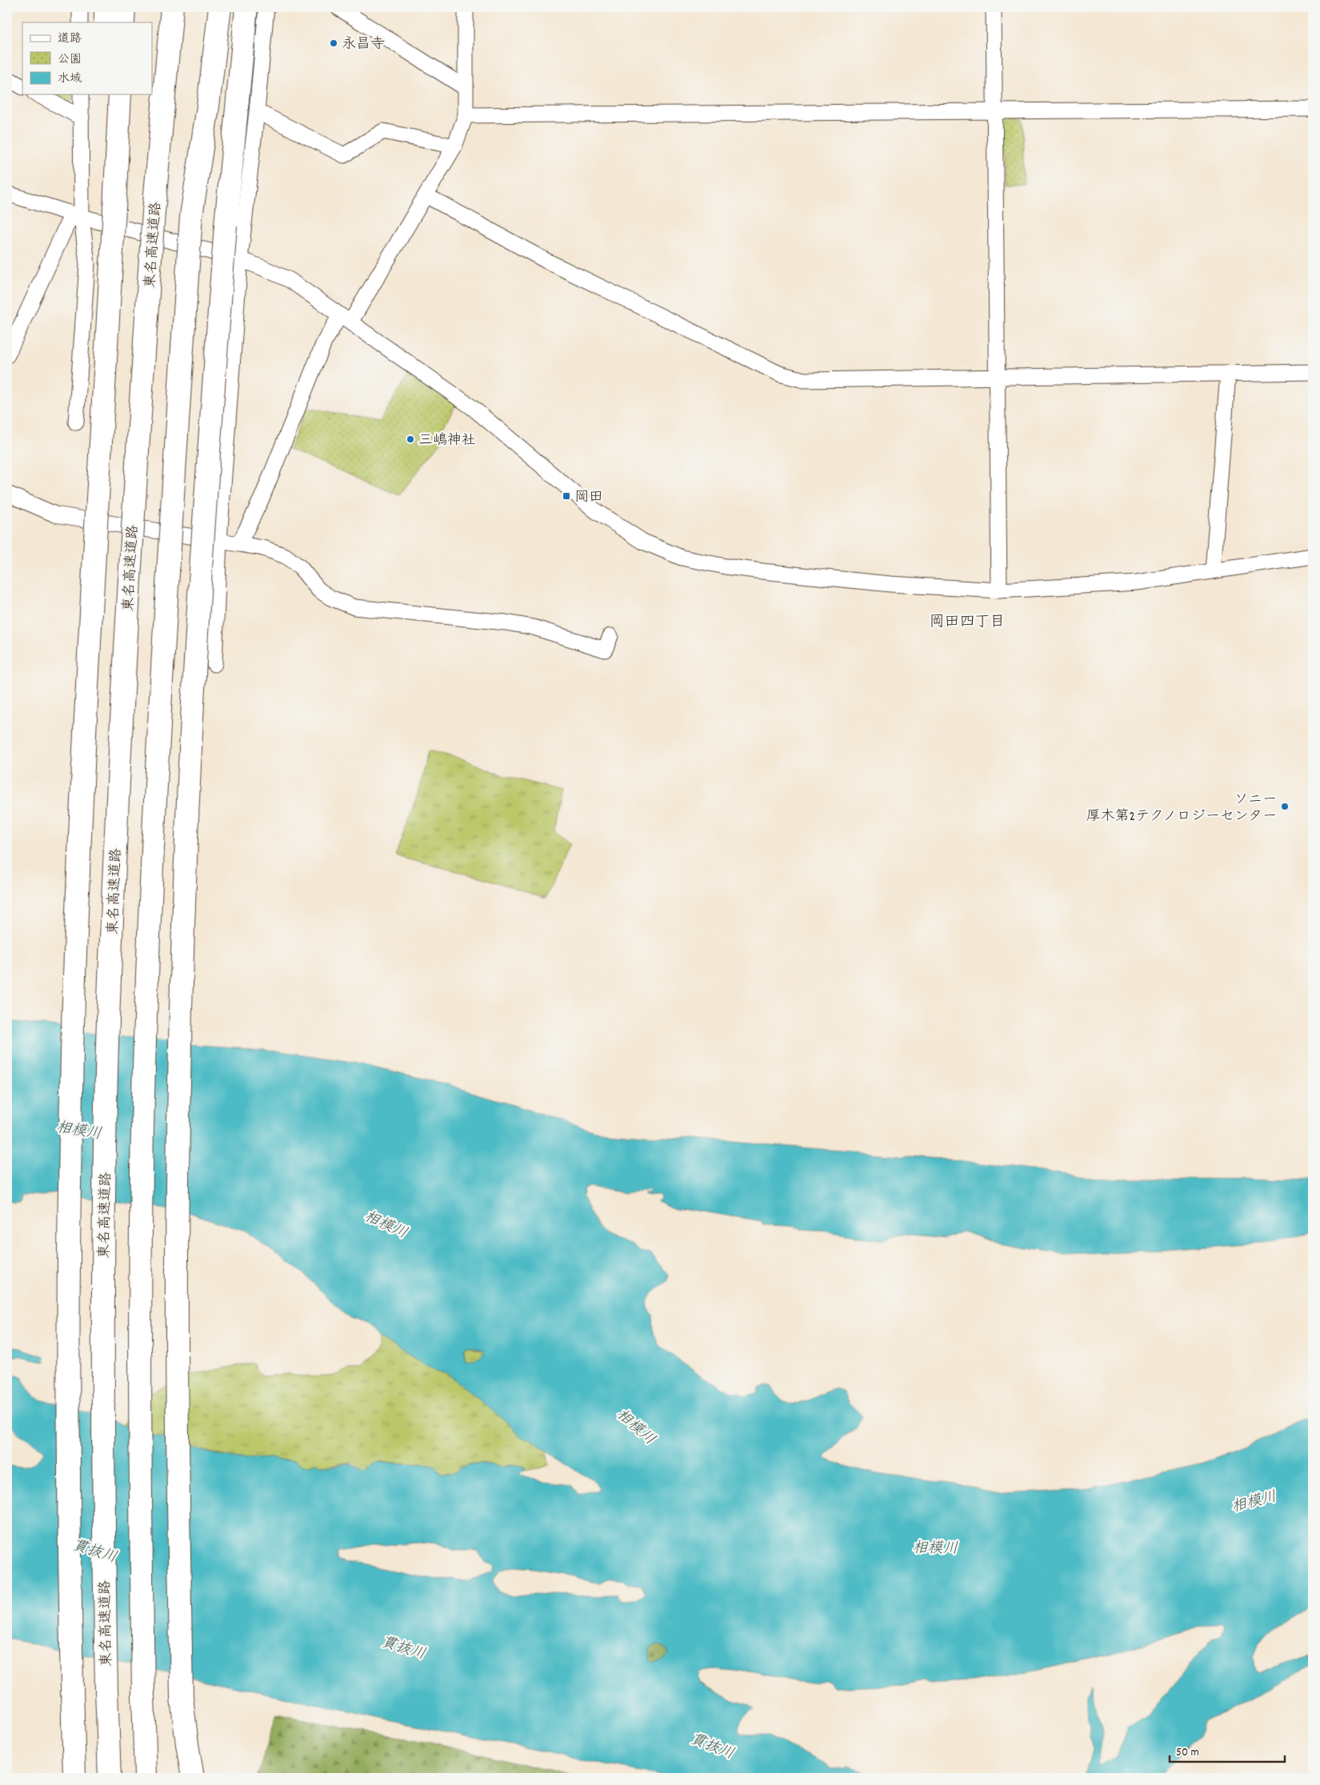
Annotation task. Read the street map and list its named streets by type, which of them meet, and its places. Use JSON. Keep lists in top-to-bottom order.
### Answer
{
  "streets": {
    "highway": ["東名高速道路"]
  },
  "districts": ["岡田四丁目"],
  "water": ["相模川", "貫抜川"],
  "places": {
    "other": ["永昌寺", "三嶋神社", "ソニー 厚木第2テクノロジーセンター"],
    "transit": ["岡田"]
  },
  "legend": ["道路", "公園", "水域"],
  "scale_bar": "50 m"
}
